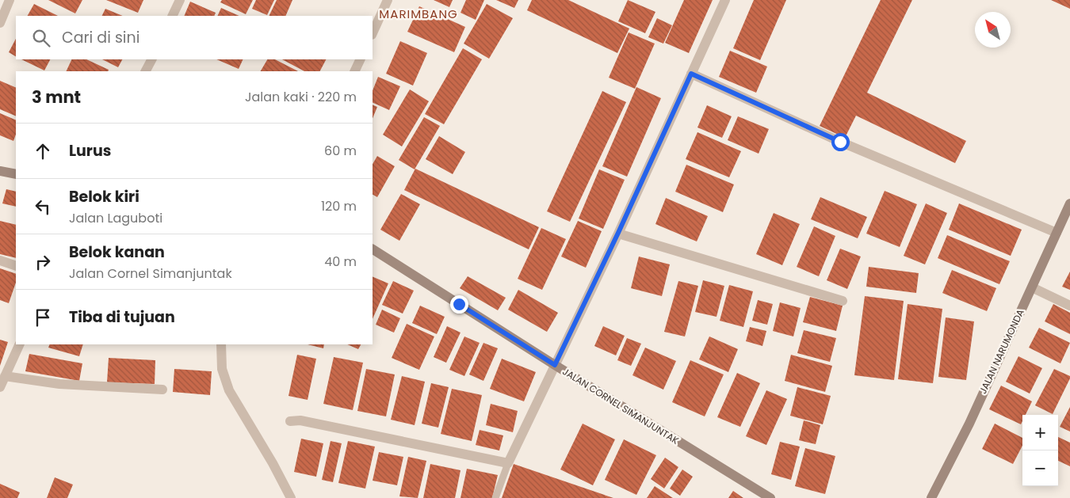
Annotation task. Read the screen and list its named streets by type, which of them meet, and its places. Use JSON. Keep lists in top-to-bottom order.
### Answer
{
  "streets": {
    "street": ["JALAN NARUMONDA", "JALAN CORNEL SIMANJUNTAK"]
  },
  "districts": ["MARIMBANG"],
  "north": "top left",
  "page": {
    "search": "Cari di sini",
    "heading": ["3 mnt", "Jalan kaki · 220 m"],
    "list": [
      ["Lurus", "60 m"],
      ["Belok kiri", "Jalan Laguboti", "120 m"],
      ["Belok kanan", "Jalan Cornel Simanjuntak", "40 m"],
      "Tiba di tujuan"
    ],
    "map_buttons": ["+", "−"]
  }
}
